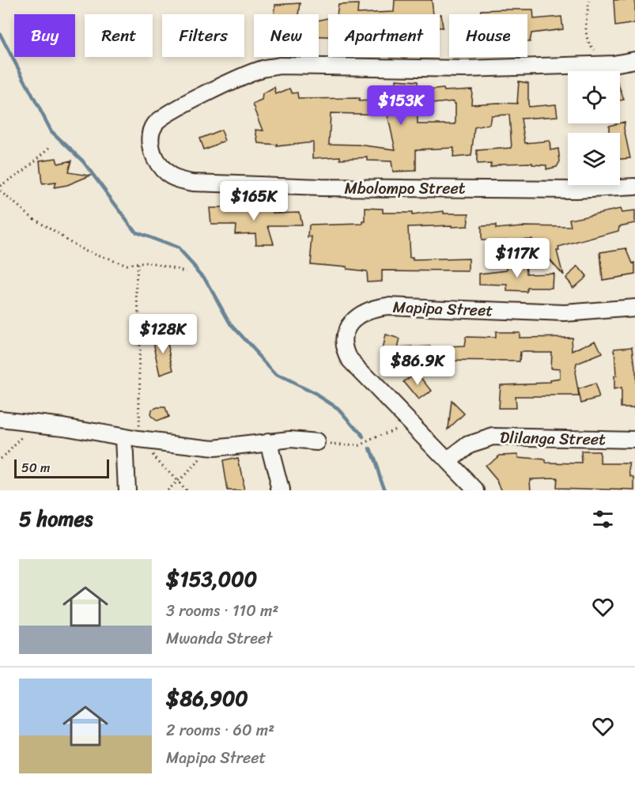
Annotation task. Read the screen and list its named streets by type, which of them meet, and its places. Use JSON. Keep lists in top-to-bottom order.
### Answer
{
  "streets": {
    "street": ["Mbolompo Street", "Mapipa Street", "Dlilanga Street"]
  },
  "crossings": [
    ["Mapipa Street", "Dlilanga Street"]
  ],
  "scale_bar": "50 m",
  "page": {
    "chip": [
      "Buy",
      "Rent",
      "Filters",
      "New",
      "Apartment",
      "House"
    ],
    "price": [
      "$153K",
      "$165K",
      "$117K",
      "$128K",
      "$86.9K"
    ],
    "scale": "50 m",
    "heading": "5 homes",
    "list": [
      {
        "name": "$153,000",
        "note": "3 rooms · 110 m² · Mwanda Street"
      },
      {
        "name": "$86,900",
        "note": "2 rooms · 60 m² · Mapipa Street"
      }
    ]
  }
}
